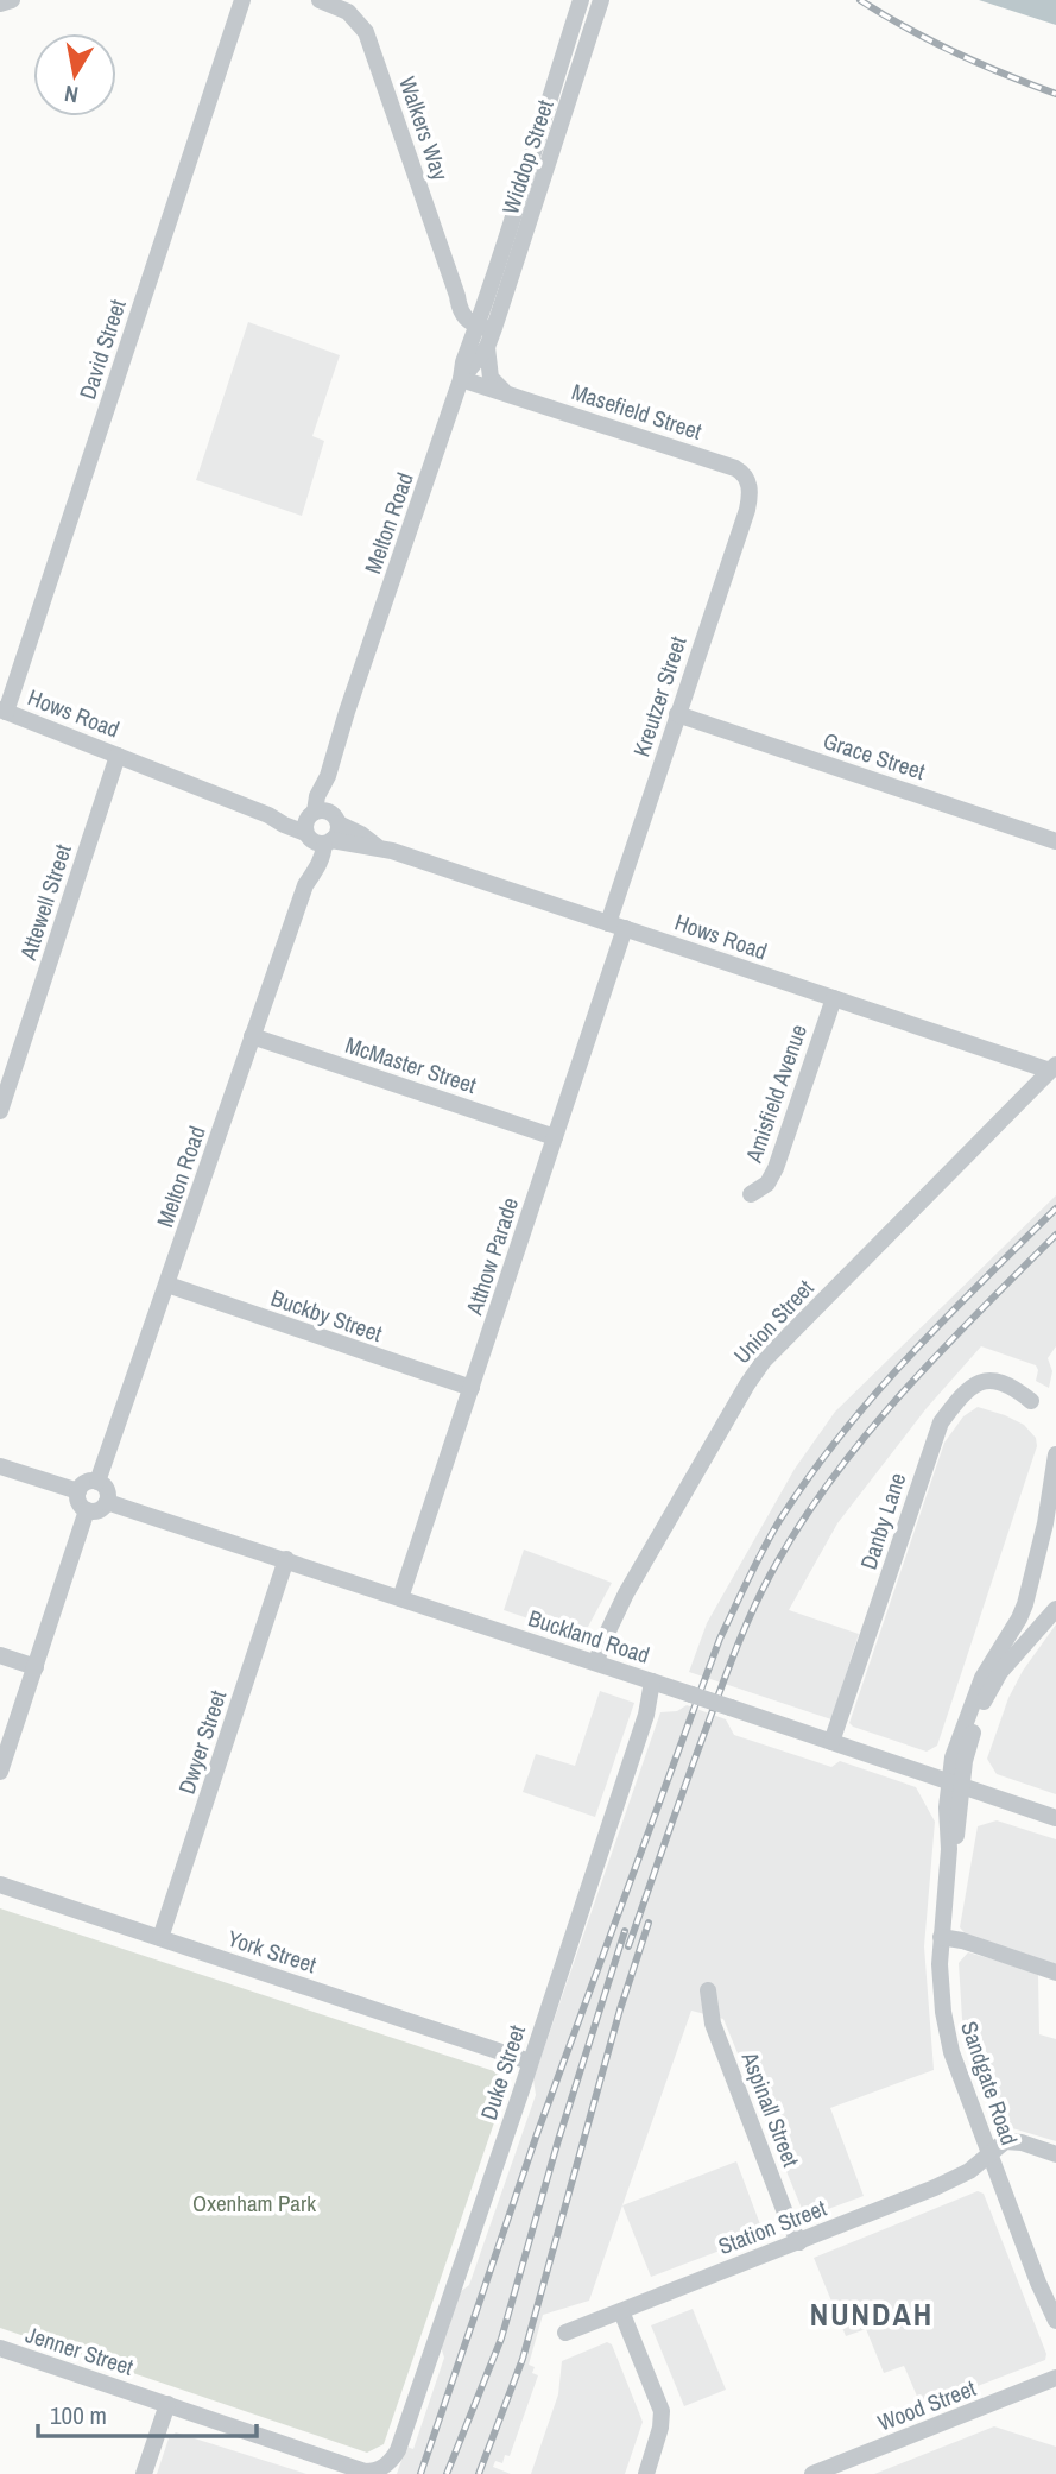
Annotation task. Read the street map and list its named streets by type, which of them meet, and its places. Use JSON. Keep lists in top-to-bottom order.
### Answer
{
  "streets": {
    "street": [
      "Walkers Way",
      "Widdop Street",
      "David Street",
      "Masefield Street",
      "Melton Road",
      "Kreutzer Street",
      "Hows Road",
      "Grace Street",
      "Attewell Street",
      "McMaster Street",
      "Amisfield Avenue",
      "Atthow Parade",
      "Buckby Street",
      "Union Street",
      "Danby Lane",
      "Buckland Road",
      "Dwyer Street",
      "York Street",
      "Duke Street",
      "Sandgate Road",
      "Aspinall Street",
      "Station Street",
      "Jenner Street",
      "Wood Street"
    ]
  },
  "crossings": [
    ["Walkers Way", "Widdop Street"],
    ["Walkers Way", "Melton Road"],
    ["Widdop Street", "Melton Road"],
    ["David Street", "Hows Road"],
    ["Masefield Street", "Melton Road"],
    ["Masefield Street", "Kreutzer Street"],
    ["Melton Road", "Hows Road"],
    ["Melton Road", "McMaster Street"],
    ["Melton Road", "Buckby Street"],
    ["Melton Road", "Buckland Road"],
    ["Kreutzer Street", "Hows Road"],
    ["Kreutzer Street", "Grace Street"],
    ["Kreutzer Street", "Atthow Parade"],
    ["Hows Road", "Attewell Street"],
    ["Hows Road", "Amisfield Avenue"],
    ["Hows Road", "Atthow Parade"],
    ["Hows Road", "Union Street"],
    ["McMaster Street", "Atthow Parade"],
    ["Atthow Parade", "Buckby Street"],
    ["Atthow Parade", "Buckland Road"],
    ["Union Street", "Buckland Road"],
    ["Danby Lane", "Buckland Road"],
    ["Buckland Road", "Dwyer Street"],
    ["Buckland Road", "Duke Street"],
    ["Buckland Road", "Sandgate Road"],
    ["Dwyer Street", "York Street"],
    ["York Street", "Duke Street"],
    ["Duke Street", "Jenner Street"],
    ["Sandgate Road", "Station Street"],
    ["Aspinall Street", "Station Street"]
  ],
  "districts": ["NUNDAH"],
  "parks": ["Oxenham Park"],
  "scale_bar": "100 m",
  "north": "bottom"
}
